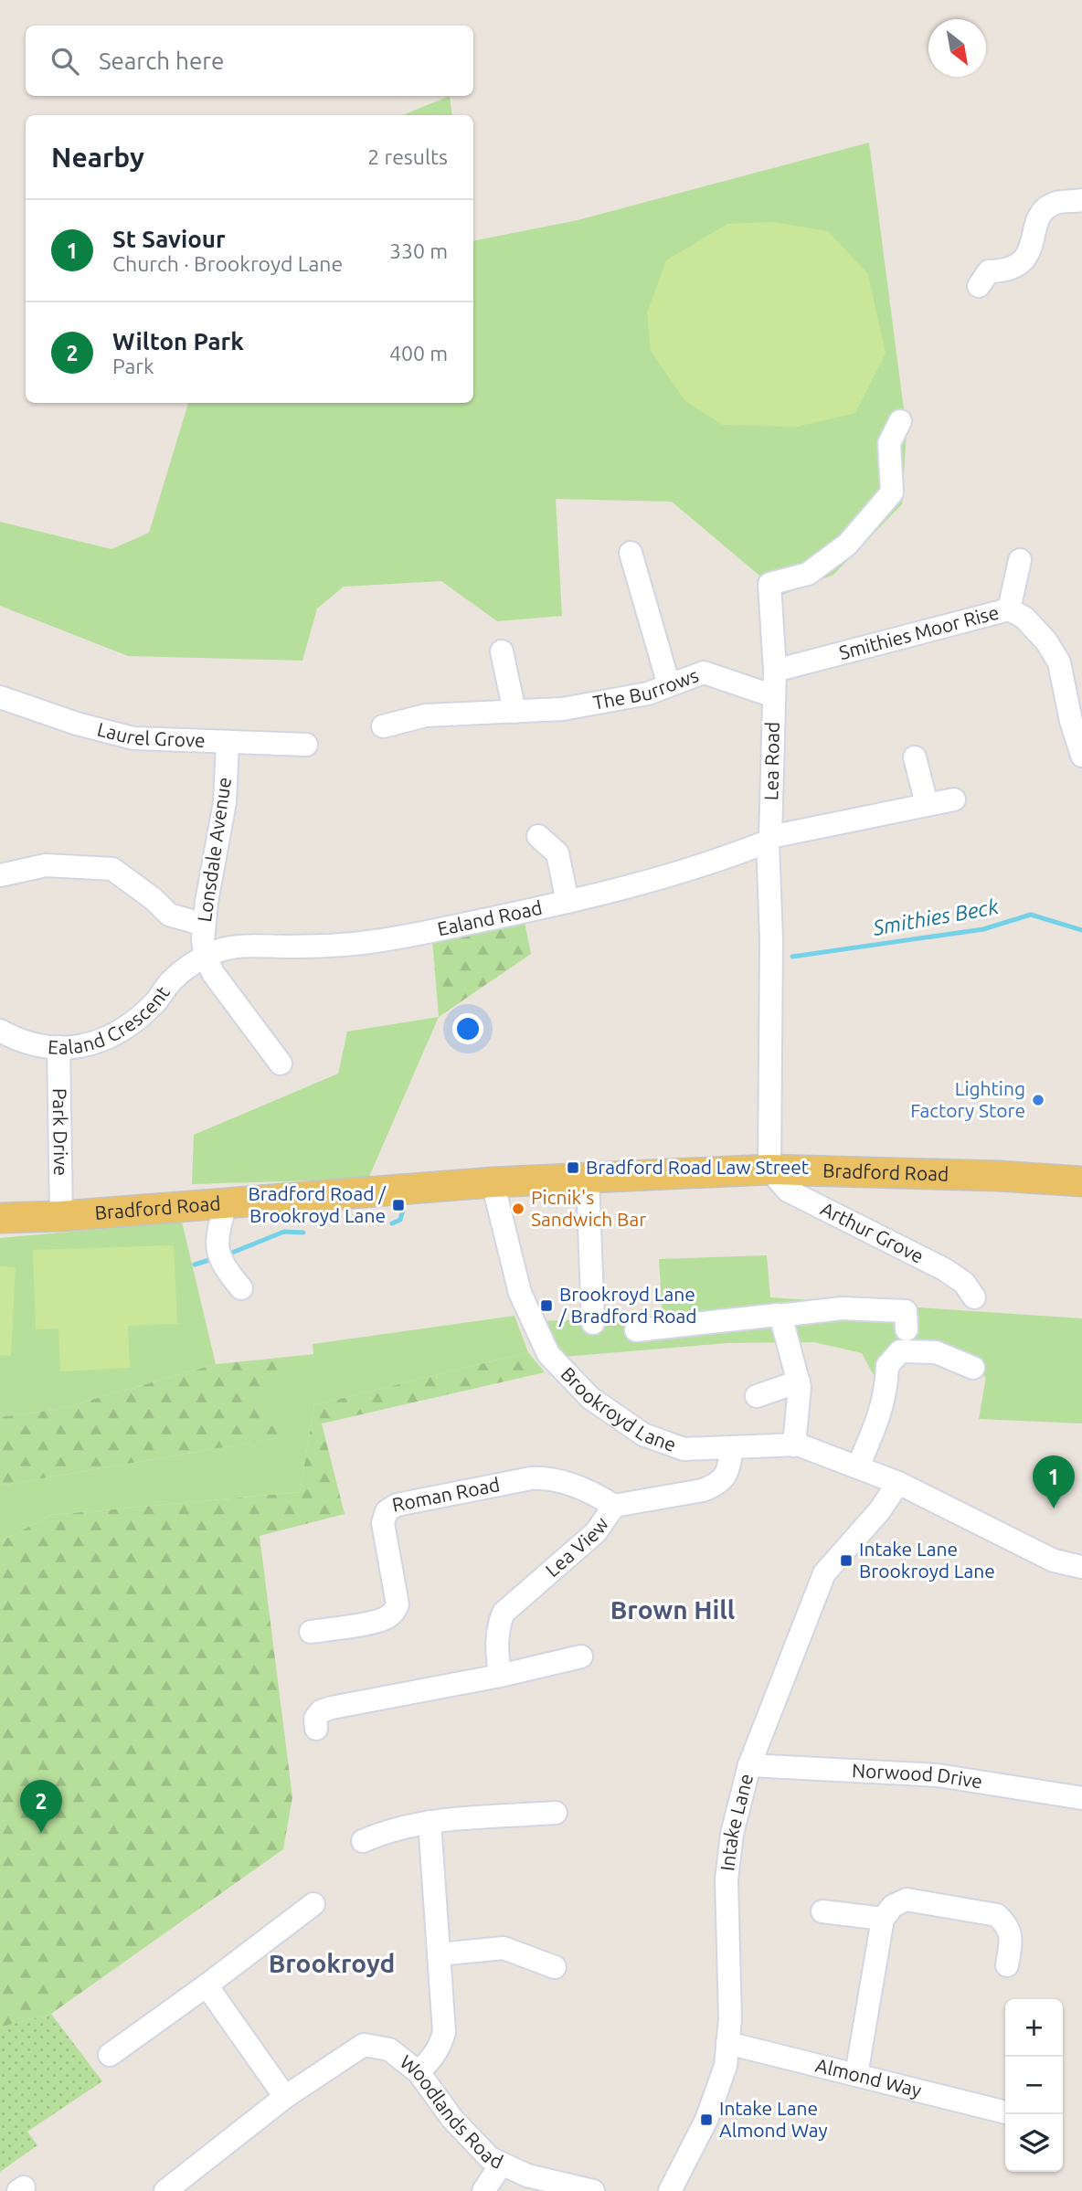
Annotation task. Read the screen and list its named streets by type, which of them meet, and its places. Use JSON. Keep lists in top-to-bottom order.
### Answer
{
  "streets": {
    "main road": ["Bradford Road"],
    "street": [
      "Smithies Moor Rise",
      "The Burrows",
      "Laurel Grove",
      "Lea Road",
      "Lonsdale Avenue",
      "Ealand Road",
      "Ealand Crescent",
      "Park Drive",
      "Arthur Grove",
      "Brookroyd Lane",
      "Roman Road",
      "Lea View",
      "Norwood Drive",
      "Intake Lane",
      "Almond Way",
      "Woodlands Road"
    ]
  },
  "crossings": [
    ["Smithies Moor Rise", "Lea Road"],
    ["The Burrows", "Lea Road"],
    ["Laurel Grove", "Lonsdale Avenue"],
    ["Lea Road", "Ealand Road"],
    ["Lea Road", "Bradford Road"],
    ["Lea Road", "Arthur Grove"],
    ["Lonsdale Avenue", "Ealand Road"],
    ["Lonsdale Avenue", "Ealand Crescent"],
    ["Ealand Road", "Ealand Crescent"],
    ["Ealand Crescent", "Park Drive"],
    ["Park Drive", "Bradford Road"],
    ["Bradford Road", "Arthur Grove"],
    ["Bradford Road", "Brookroyd Lane"],
    ["Brookroyd Lane", "Lea View"],
    ["Brookroyd Lane", "Intake Lane"],
    ["Roman Road", "Lea View"],
    ["Norwood Drive", "Intake Lane"],
    ["Intake Lane", "Almond Way"]
  ],
  "districts": ["Brown Hill", "Brookroyd"],
  "water": ["Smithies Beck"],
  "places": {
    "other": ["Lighting Factory Store", "Picnik's Sandwich Bar"],
    "transit": [
      "Bradford Road Law Street",
      "Bradford Road / Brookroyd Lane",
      "Brookroyd Lane / Bradford Road",
      "Intake Lane Brookroyd Lane",
      "Intake Lane Almond Way"
    ]
  },
  "north": "bottom right",
  "page": {
    "search": "Search here",
    "heading": ["Nearby", "2 results"],
    "list": [
      {
        "mark": "1",
        "name": "St Saviour",
        "note": "Church · Brookroyd Lane",
        "value": "330 m"
      },
      {
        "mark": "2",
        "name": "Wilton Park",
        "note": "Park",
        "value": "400 m"
      }
    ],
    "pins": ["1", "2"],
    "map_buttons": ["+", "−"]
  }
}
